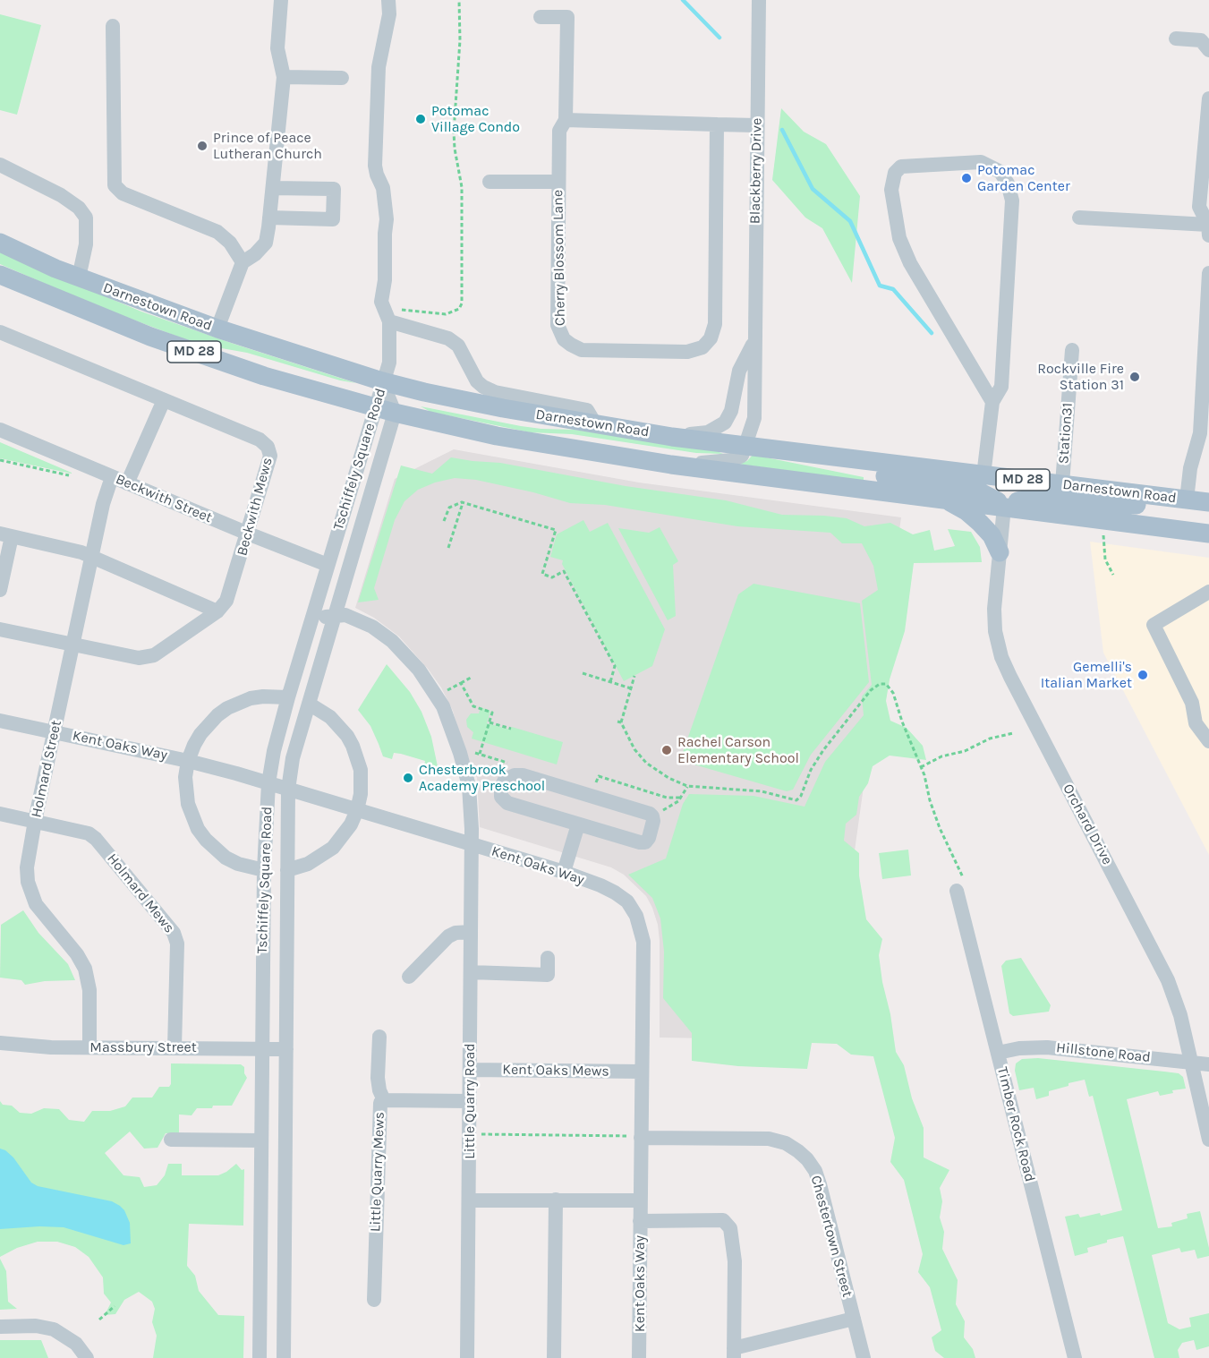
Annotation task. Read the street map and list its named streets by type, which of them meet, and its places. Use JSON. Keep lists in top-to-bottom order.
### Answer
{
  "streets": {
    "main road": ["Darnestown Road", "MD 28"],
    "street": [
      "Blackberry Drive",
      "Cherry Blossom Lane",
      "Station31",
      "Tschiffely Square Road",
      "Beckwith Street",
      "Beckwith Mews",
      "Kent Oaks Way",
      "Holmard Street",
      "Orchard Drive",
      "Holmard Mews",
      "Massbury Street",
      "Hillstone Road",
      "Kent Oaks Mews",
      "Little Quarry Road",
      "Timber Rock Road",
      "Little Quarry Mews",
      "Chestertown Street"
    ]
  },
  "crossings": [
    ["Blackberry Drive", "Darnestown Road"],
    ["Darnestown Road", "Station31"],
    ["Darnestown Road", "Tschiffely Square Road"],
    ["Darnestown Road", "Orchard Drive"],
    ["Tschiffely Square Road", "Beckwith Street"],
    ["Tschiffely Square Road", "Kent Oaks Way"],
    ["Tschiffely Square Road", "Massbury Street"],
    ["Tschiffely Square Road", "Little Quarry Road"],
    ["Beckwith Street", "Beckwith Mews"],
    ["Beckwith Street", "Holmard Street"],
    ["Beckwith Mews", "Holmard Street"],
    ["Kent Oaks Way", "Holmard Street"],
    ["Kent Oaks Way", "Kent Oaks Mews"],
    ["Kent Oaks Way", "Little Quarry Road"],
    ["Kent Oaks Way", "Chestertown Street"],
    ["Holmard Street", "Holmard Mews"],
    ["Holmard Street", "Massbury Street"],
    ["Orchard Drive", "Hillstone Road"],
    ["Holmard Mews", "Massbury Street"],
    ["Hillstone Road", "Timber Rock Road"],
    ["Kent Oaks Mews", "Little Quarry Road"],
    ["Little Quarry Road", "Little Quarry Mews"]
  ],
  "places": [
    "Potomac Village Condo",
    "Prince of Peace Lutheran Church",
    "Potomac Garden Center",
    "Rockville Fire Station 31",
    "Gemelli's Italian Market",
    "Rachel Carson Elementary School",
    "Chesterbrook Academy Preschool"
  ]
}
